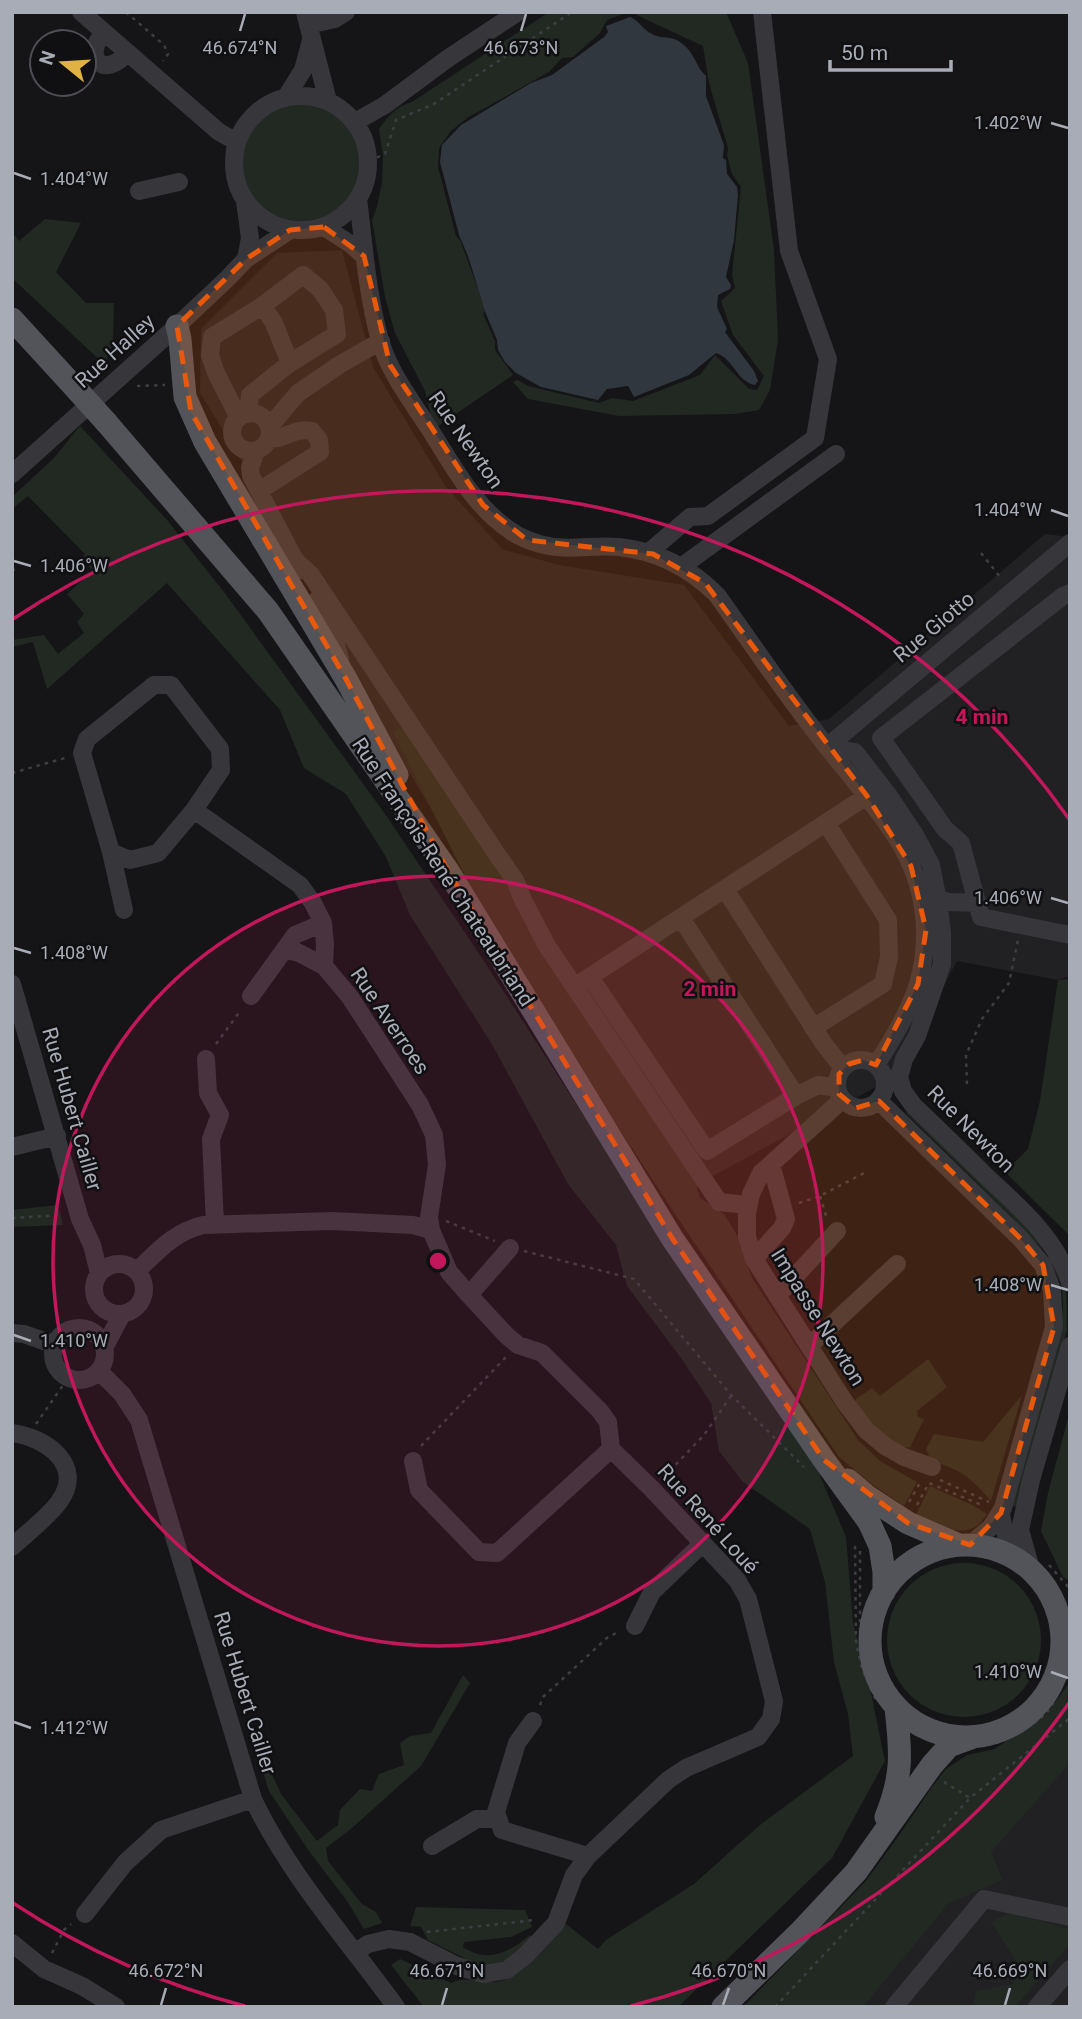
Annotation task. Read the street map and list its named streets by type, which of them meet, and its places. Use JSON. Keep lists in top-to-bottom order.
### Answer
{
  "streets": {
    "main road": ["Rue François-René Chateaubriand"],
    "street": [
      "Rue Halley",
      "Rue Newton",
      "Rue Giotto",
      "Rue Averroes",
      "Rue Hubert Cailler",
      "Impasse Newton",
      "Rue René Loué"
    ]
  },
  "crossings": [
    ["Rue Halley", "Rue Newton"],
    ["Rue Newton", "Rue Giotto"],
    ["Rue Newton", "Rue François-René Chateaubriand"],
    ["Rue Newton", "Impasse Newton"],
    ["Rue Hubert Cailler", "Rue René Loué"]
  ],
  "scale_bar": "50 m",
  "north": "left",
  "coordinates": [
    "46.674°N",
    "46.673°N",
    "1.402°W",
    "1.404°W",
    "1.406°W",
    "1.408°W",
    "1.410°W",
    "1.412°W",
    "46.672°N",
    "46.671°N",
    "46.670°N",
    "46.669°N"
  ],
  "rings": ["4 min", "2 min"]
}
